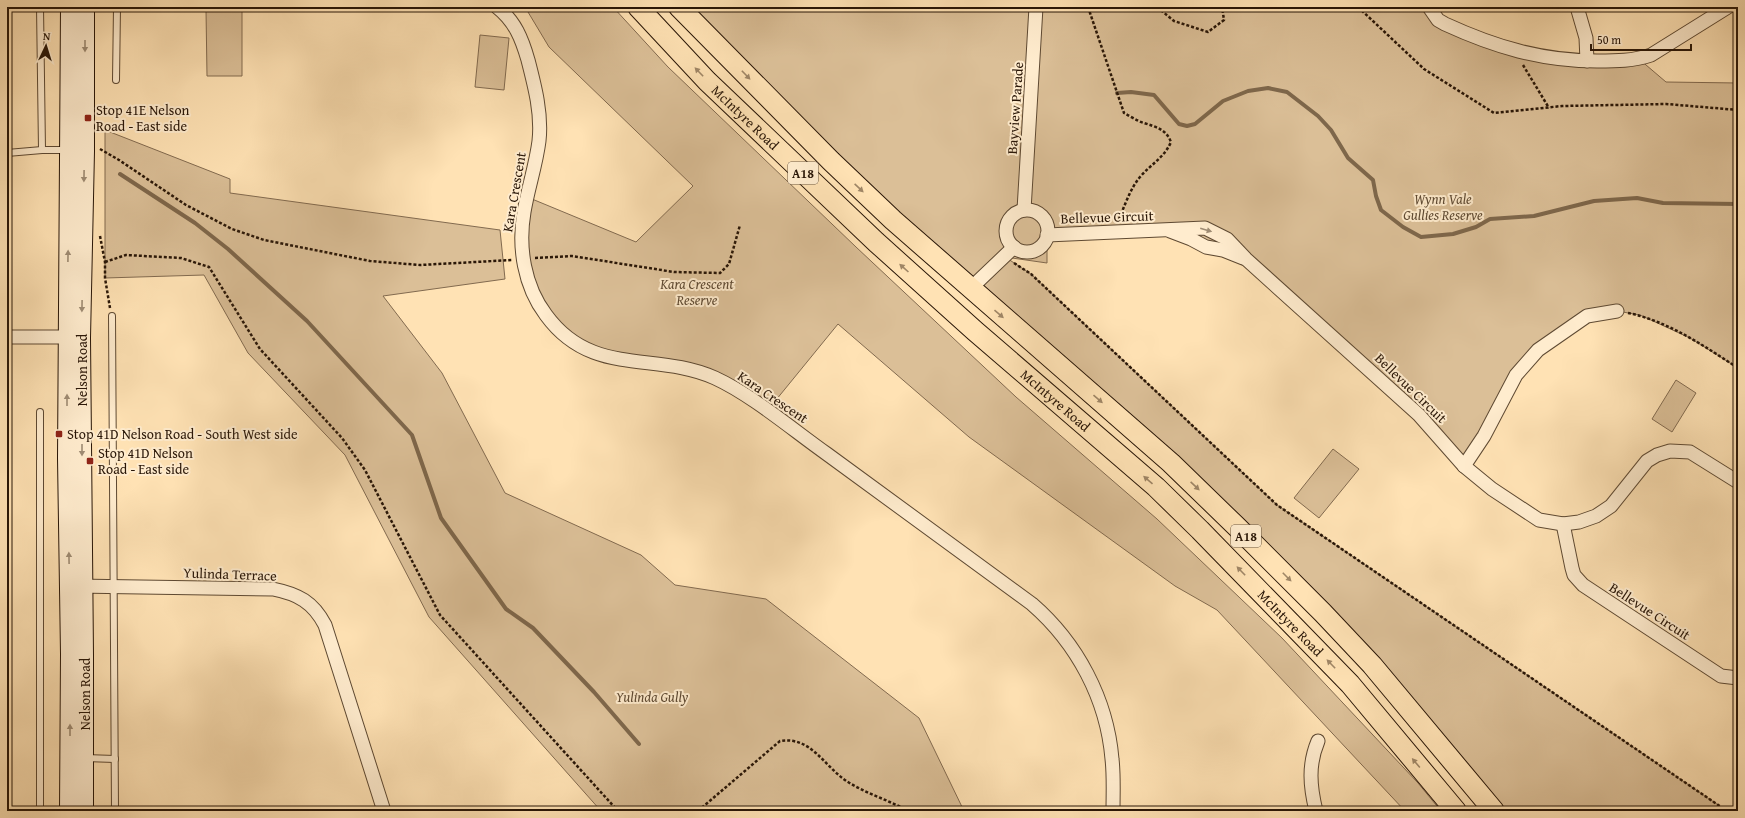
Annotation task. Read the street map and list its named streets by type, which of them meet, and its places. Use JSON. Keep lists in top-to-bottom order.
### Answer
{
  "streets": {
    "main road": ["McIntyre Road", "A18", "Nelson Road"],
    "street": [
      "Bayview Parade",
      "Kara Crescent",
      "Bellevue Circuit",
      "Yulinda Terrace"
    ]
  },
  "crossings": [
    ["Bayview Parade", "Bellevue Circuit"],
    ["Nelson Road", "Yulinda Terrace"]
  ],
  "parks": ["Wynn Vale Gullies Reserve", "Kara Crescent Reserve", "Yulinda Gully"],
  "places": {
    "transit": ["Stop 41E Nelson Road - East side", "Stop 41D Nelson Road - South West side", "Stop 41D Nelson Road - East side"]
  },
  "scale_bar": "50 m",
  "north": "top"
}
